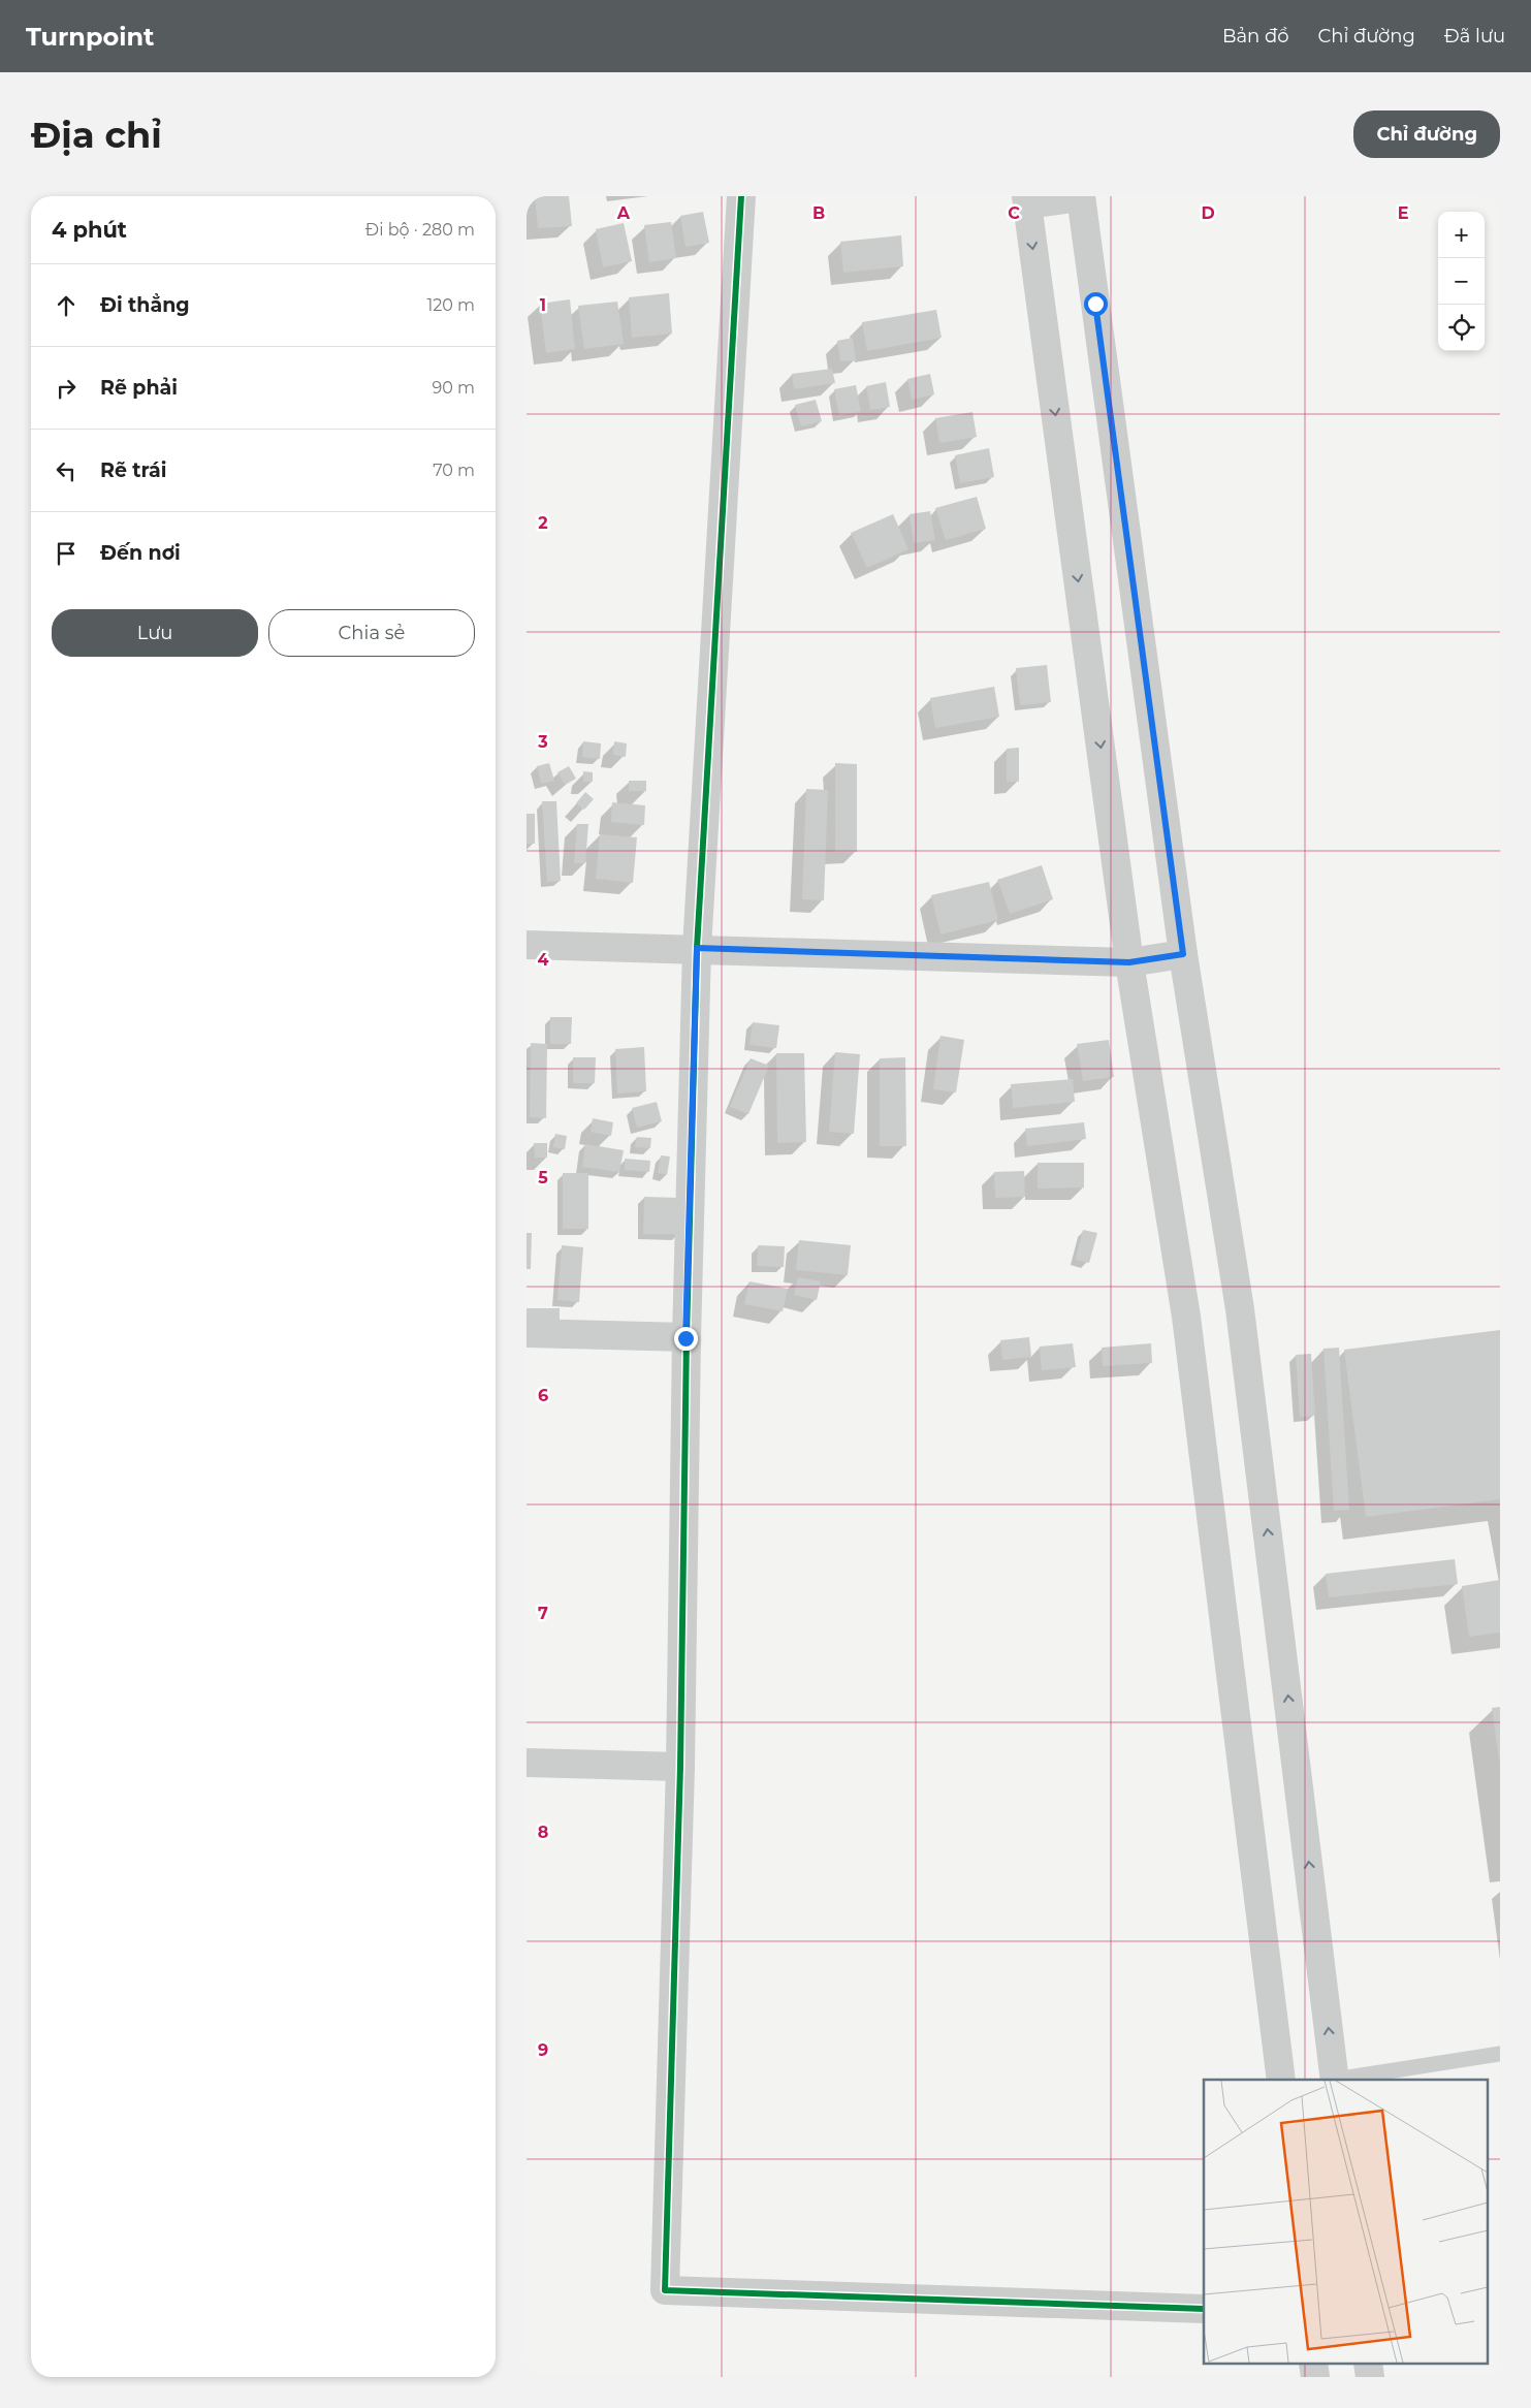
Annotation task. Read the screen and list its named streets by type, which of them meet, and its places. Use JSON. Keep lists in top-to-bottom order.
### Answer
{
  "page": {
    "header": "Turnpoint",
    "nav": ["Bản đồ", "Chỉ đường", "Đã lưu"],
    "buttons": [
      "Chỉ đường",
      ["Lưu", "Chia sẻ"]
    ],
    "title": "Địa chỉ",
    "heading": ["4 phút", "Đi bộ · 280 m"],
    "map_buttons": ["+", "−"],
    "list": [
      ["Đi thẳng", "120 m"],
      ["Rẽ phải", "90 m"],
      ["Rẽ trái", "70 m"],
      "Đến nơi"
    ]
  },
  "grid": {
    "columns": [
      "A",
      "B",
      "C",
      "D",
      "E"
    ],
    "rows": [
      "1",
      "2",
      "3",
      "4",
      "5",
      "6",
      "7",
      "8",
      "9"
    ]
  }
}
